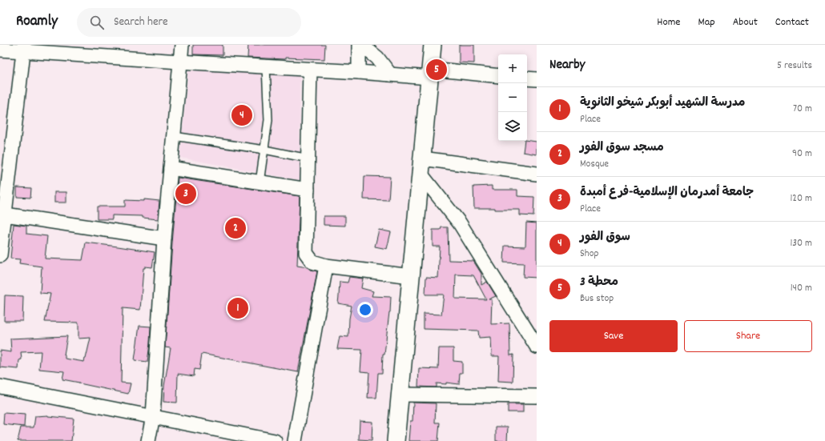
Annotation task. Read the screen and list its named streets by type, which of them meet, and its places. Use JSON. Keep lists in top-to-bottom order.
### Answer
{
  "page": {
    "header": "Roamly",
    "search": "Search here",
    "nav": [
      "Home",
      "Map",
      "About",
      "Contact"
    ],
    "heading": ["Nearby", "5 results"],
    "map_buttons": ["+", "−"],
    "pins": [
      "5",
      "4",
      "3",
      "2",
      "1"
    ],
    "list": [
      {
        "mark": "1",
        "name": "مدرسة الشهيد أبوبكر شيخو الثانوية",
        "note": "Place",
        "value": "70 m"
      },
      {
        "mark": "2",
        "name": "مسجد سوق الفور",
        "note": "Mosque",
        "value": "90 m"
      },
      {
        "mark": "3",
        "name": "جامعة أمدرمان الإسلامية-فرع أمبدة",
        "note": "Place",
        "value": "120 m"
      },
      {
        "mark": "4",
        "name": "سوق الفور",
        "note": "Shop",
        "value": "130 m"
      },
      {
        "mark": "5",
        "name": "محطة 3",
        "note": "Bus stop",
        "value": "140 m"
      }
    ],
    "buttons": ["Save", "Share"]
  }
}
